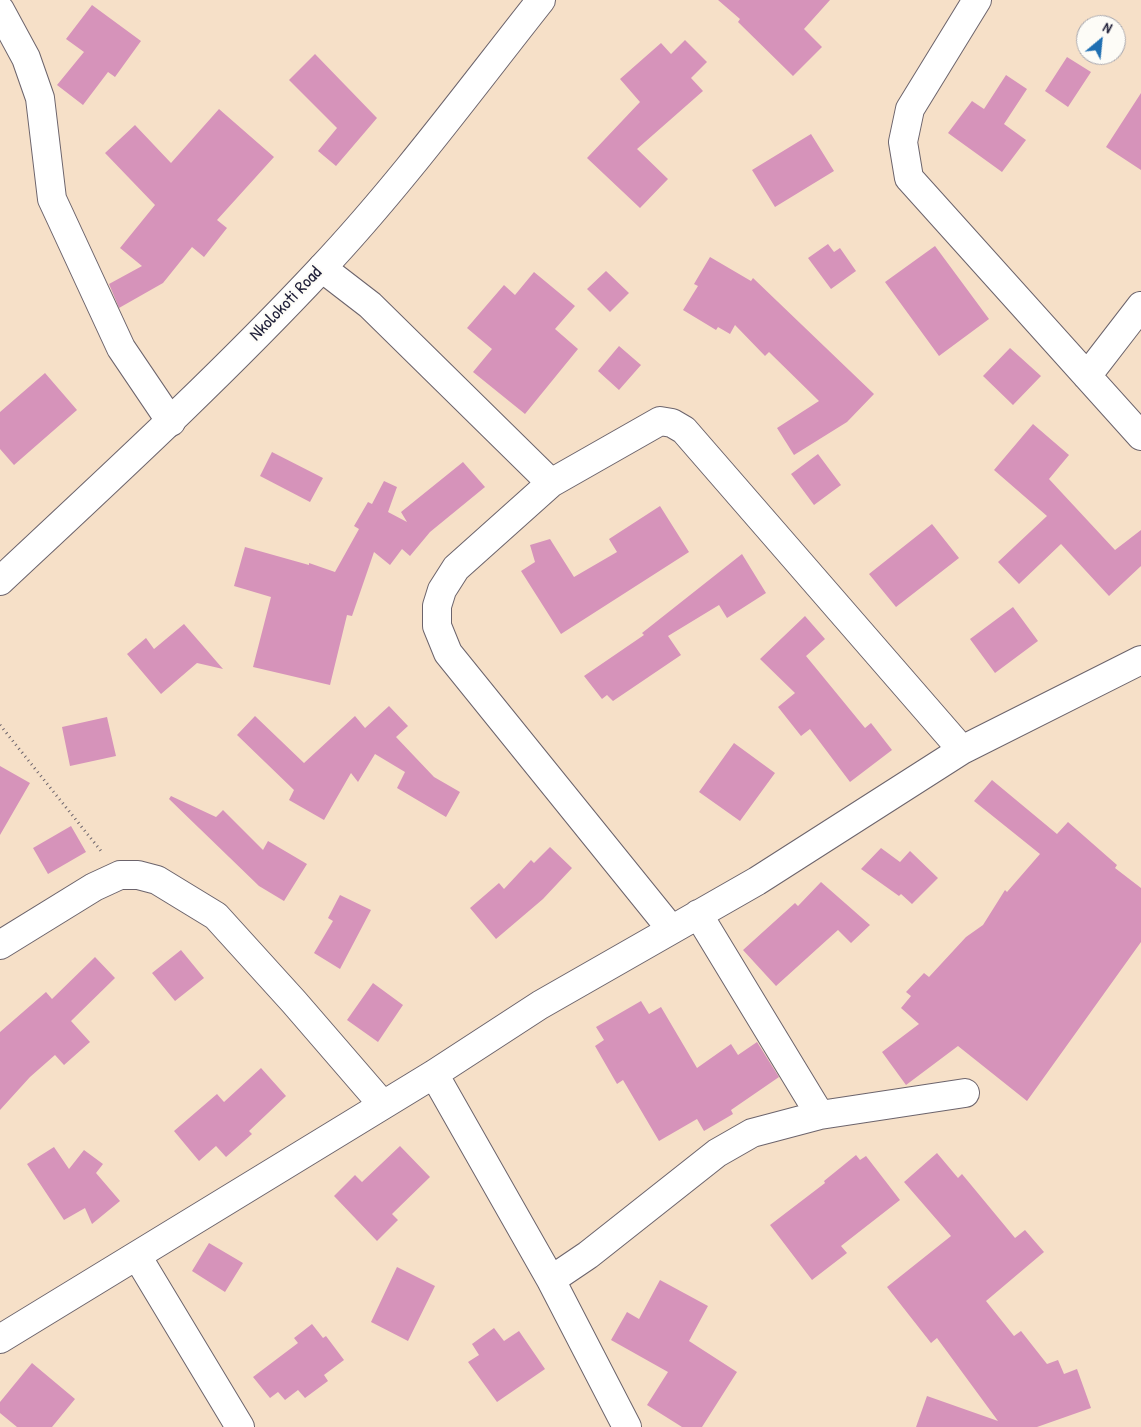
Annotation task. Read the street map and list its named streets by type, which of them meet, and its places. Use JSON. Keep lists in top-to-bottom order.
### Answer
{
  "streets": {
    "street": ["Nkolokoti Road"]
  },
  "north": "top right"
}
